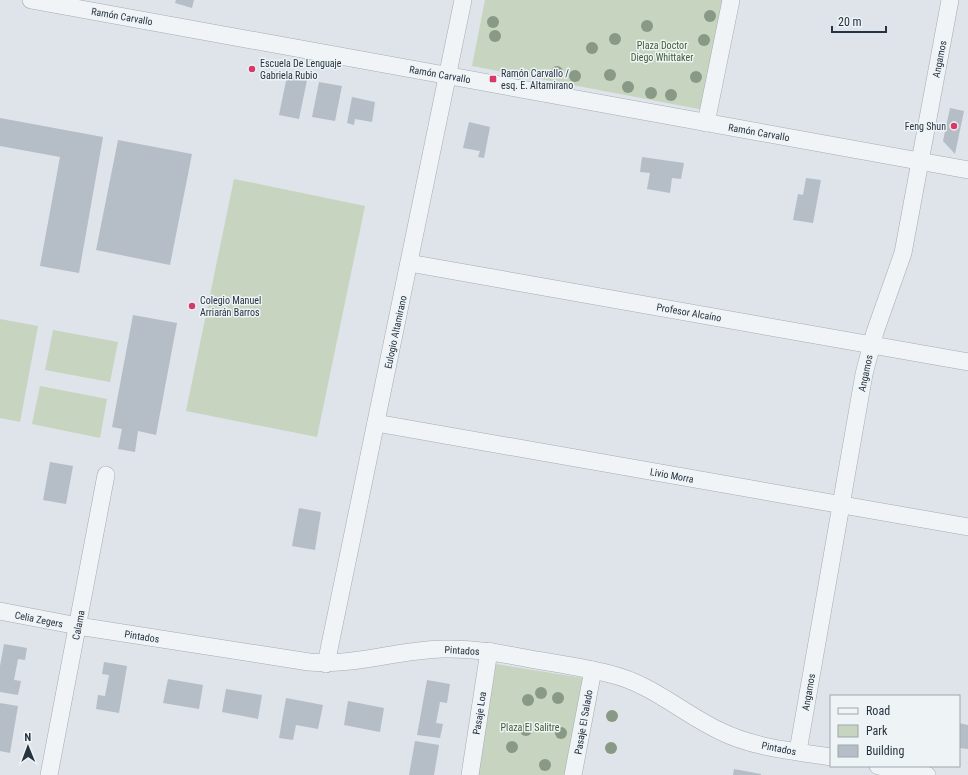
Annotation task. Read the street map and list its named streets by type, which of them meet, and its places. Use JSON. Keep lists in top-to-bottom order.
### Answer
{
  "streets": {
    "street": [
      "Ramón Carvallo",
      "Angamos",
      "Profesor Alcaíno",
      "Eulogio Altamirano",
      "Livio Morra",
      "Celia Zegers",
      "Calama",
      "Pintados",
      "Pasaje Loa",
      "Pasaje El Salado"
    ]
  },
  "crossings": [
    ["Ramón Carvallo", "Angamos"],
    ["Ramón Carvallo", "Eulogio Altamirano"],
    ["Angamos", "Profesor Alcaíno"],
    ["Angamos", "Livio Morra"],
    ["Angamos", "Pintados"],
    ["Profesor Alcaíno", "Eulogio Altamirano"],
    ["Eulogio Altamirano", "Livio Morra"],
    ["Eulogio Altamirano", "Pintados"],
    ["Celia Zegers", "Calama"],
    ["Celia Zegers", "Pintados"],
    ["Calama", "Pintados"],
    ["Pintados", "Pasaje Loa"],
    ["Pintados", "Pasaje El Salado"]
  ],
  "parks": ["Plaza Doctor Diego Whittaker", "Plaza El Salitre"],
  "places": {
    "other": ["Escuela De Lenguaje Gabriela Rubio", "Feng Shun", "Colegio Manuel Arriarán Barros"],
    "transit": ["Ramón Carvallo / esq. E. Altamirano"]
  },
  "legend": ["Road", "Park", "Building"],
  "scale_bar": "20 m",
  "north": "top"
}
